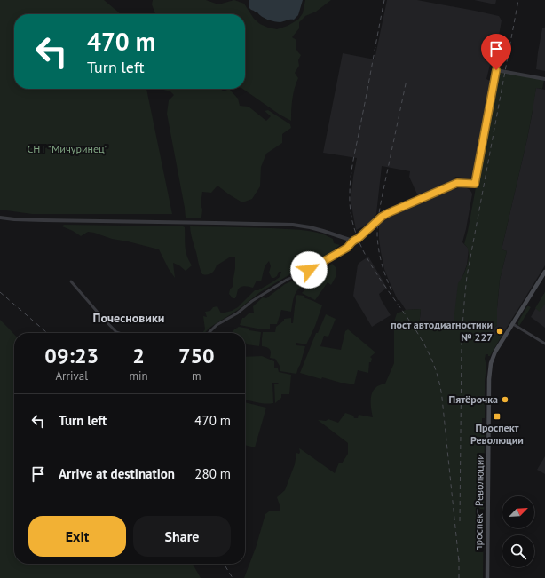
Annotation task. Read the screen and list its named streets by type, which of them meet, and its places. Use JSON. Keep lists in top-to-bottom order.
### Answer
{
  "streets": {
    "main road": ["проспект Революции"]
  },
  "districts": ["Почесновики"],
  "parks": ["СНТ \"Мичуринец\""],
  "places": {
    "other": ["пост автодиагностики № 227", "Пятёрочка"],
    "transit": ["Проспект Революции"]
  },
  "north": "top right",
  "page": {
    "turn": ["470 m", "Turn left"],
    "eta": [
      "09:23",
      "Arrival",
      "2",
      "min",
      "750",
      "m"
    ],
    "list": [
      {
        "name": "Turn left",
        "value": "470 m"
      },
      {
        "name": "Arrive at destination",
        "value": "280 m"
      }
    ],
    "buttons": ["Exit", "Share"]
  }
}
